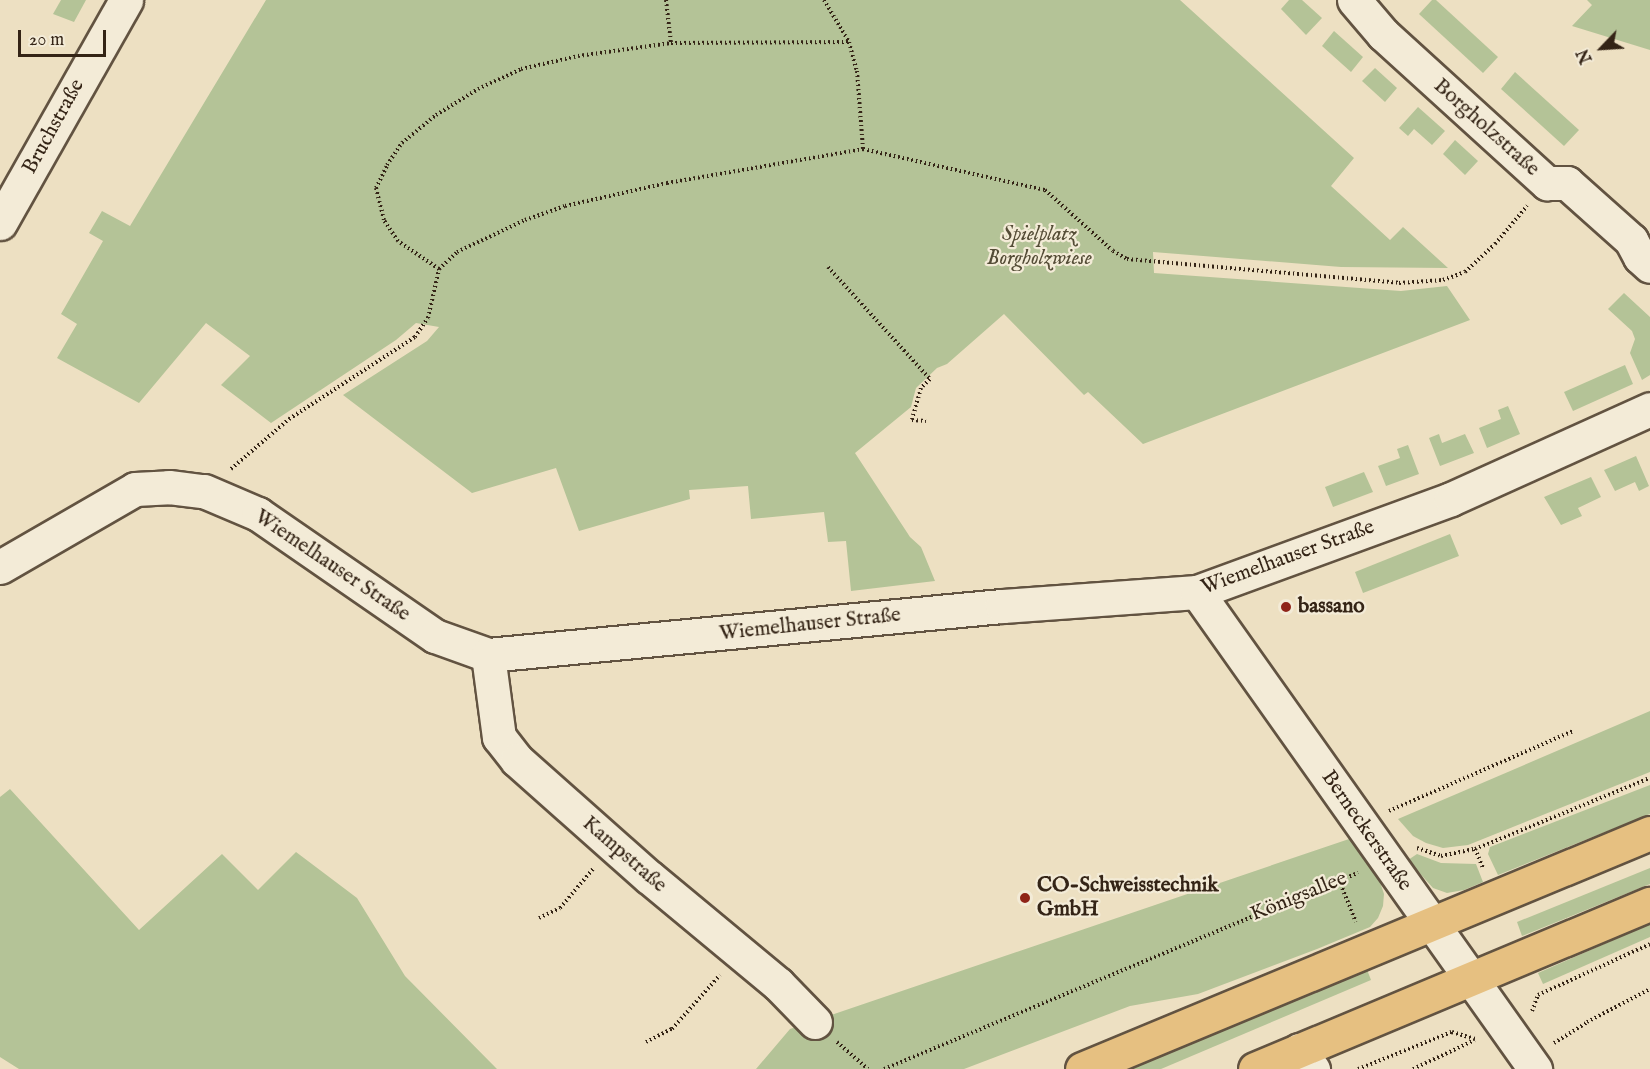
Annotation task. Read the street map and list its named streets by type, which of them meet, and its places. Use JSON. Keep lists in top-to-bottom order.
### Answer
{
  "streets": {
    "street": [
      "Bruchstraße",
      "Borgholzstraße",
      "Wiemelhauser Straße",
      "Berneckerstraße",
      "Kampstraße"
    ],
    "path": ["Königsallee"]
  },
  "crossings": [
    ["Wiemelhauser Straße", "Berneckerstraße"],
    ["Wiemelhauser Straße", "Kampstraße"],
    ["Berneckerstraße", "Königsallee"]
  ],
  "parks": ["Spielplatz Borgholzwiese"],
  "places": ["bassano", "CO-Schweisstechnik GmbH"],
  "scale_bar": "20 m",
  "north": "bottom left"
}
